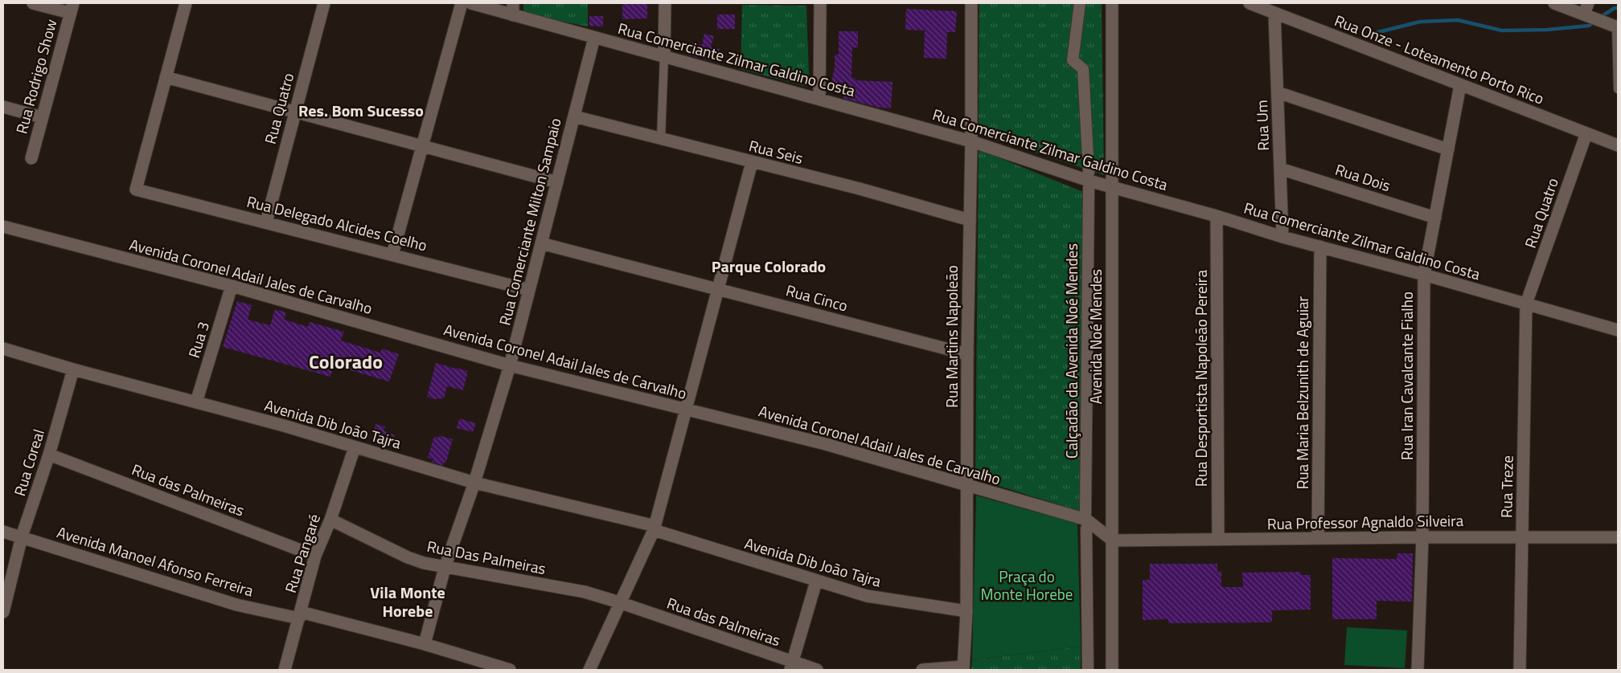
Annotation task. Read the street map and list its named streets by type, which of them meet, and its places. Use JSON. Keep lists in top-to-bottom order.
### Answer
{
  "streets": {
    "street": [
      "Rua Comerciante Zilmar Galdino Costa",
      "Rua Onze - Loteamento Porto Rico",
      "Rua Rodrigo Show",
      "Rua Quatro",
      "Rua Um",
      "Rua Seis",
      "Rua Dois",
      "Rua Comerciante Milton Sampaio",
      "Rua Delegado Alcides Coelho",
      "Avenida Coronel Adail Jales de Carvalho",
      "Rua Cinco",
      "Rua Martins Napoleão",
      "Avenida Noé Mendes",
      "Rua 3",
      "Calçadão da Avenida Noé Mendes",
      "Rua Iran Cavalcante Fialho",
      "Rua Desportista Napoleão Pereira",
      "Rua Maria Belzunith de Aguiar",
      "Avenida Dib João Tajra",
      "Rua Coreal",
      "Rua Treze",
      "Rua das Palmeiras",
      "Rua Professor Agnaldo Silveira",
      "Rua Pangaré",
      "Rua Das Palmeiras",
      "Avenida Manoel Afonso Ferreira"
    ]
  },
  "crossings": [
    ["Rua Comerciante Zilmar Galdino Costa", "Rua Quatro"],
    ["Rua Comerciante Zilmar Galdino Costa", "Rua Um"],
    ["Rua Comerciante Zilmar Galdino Costa", "Rua Comerciante Milton Sampaio"],
    ["Rua Comerciante Zilmar Galdino Costa", "Rua Martins Napoleão"],
    ["Rua Comerciante Zilmar Galdino Costa", "Avenida Noé Mendes"],
    ["Rua Comerciante Zilmar Galdino Costa", "Rua Iran Cavalcante Fialho"],
    ["Rua Comerciante Zilmar Galdino Costa", "Rua Desportista Napoleão Pereira"],
    ["Rua Comerciante Zilmar Galdino Costa", "Rua Maria Belzunith de Aguiar"],
    ["Rua Comerciante Zilmar Galdino Costa", "Rua Treze"],
    ["Rua Onze - Loteamento Porto Rico", "Rua Quatro"],
    ["Rua Onze - Loteamento Porto Rico", "Rua Um"],
    ["Rua Onze - Loteamento Porto Rico", "Rua Iran Cavalcante Fialho"],
    ["Rua Quatro", "Rua Delegado Alcides Coelho"],
    ["Rua Quatro", "Rua Treze"],
    ["Rua Um", "Rua Dois"],
    ["Rua Seis", "Rua Comerciante Milton Sampaio"],
    ["Rua Seis", "Rua Martins Napoleão"],
    ["Rua Dois", "Rua Iran Cavalcante Fialho"],
    ["Rua Comerciante Milton Sampaio", "Rua Delegado Alcides Coelho"],
    ["Rua Comerciante Milton Sampaio", "Avenida Coronel Adail Jales de Carvalho"],
    ["Rua Comerciante Milton Sampaio", "Rua Cinco"],
    ["Rua Comerciante Milton Sampaio", "Avenida Dib João Tajra"],
    ["Rua Comerciante Milton Sampaio", "Rua Das Palmeiras"],
    ["Rua Comerciante Milton Sampaio", "Avenida Manoel Afonso Ferreira"],
    ["Avenida Coronel Adail Jales de Carvalho", "Rua Martins Napoleão"],
    ["Avenida Coronel Adail Jales de Carvalho", "Avenida Noé Mendes"],
    ["Avenida Coronel Adail Jales de Carvalho", "Rua 3"],
    ["Avenida Coronel Adail Jales de Carvalho", "Rua Professor Agnaldo Silveira"],
    ["Rua Cinco", "Rua Martins Napoleão"],
    ["Rua Martins Napoleão", "Avenida Dib João Tajra"],
    ["Avenida Noé Mendes", "Rua Professor Agnaldo Silveira"],
    ["Rua 3", "Avenida Dib João Tajra"],
    ["Rua Iran Cavalcante Fialho", "Rua Professor Agnaldo Silveira"],
    ["Rua Desportista Napoleão Pereira", "Rua Professor Agnaldo Silveira"],
    ["Rua Maria Belzunith de Aguiar", "Rua Professor Agnaldo Silveira"],
    ["Avenida Dib João Tajra", "Rua Coreal"],
    ["Avenida Dib João Tajra", "Rua Pangaré"],
    ["Rua Coreal", "Rua das Palmeiras"],
    ["Rua Coreal", "Avenida Manoel Afonso Ferreira"],
    ["Rua Treze", "Rua Professor Agnaldo Silveira"],
    ["Rua das Palmeiras", "Rua Pangaré"],
    ["Rua das Palmeiras", "Rua Das Palmeiras"],
    ["Rua Pangaré", "Rua Das Palmeiras"],
    ["Rua Pangaré", "Avenida Manoel Afonso Ferreira"]
  ],
  "districts": [
    "Res. Bom Sucesso",
    "Parque Colorado",
    "Colorado",
    "Vila Monte Horebe"
  ],
  "parks": ["Praça do Monte Horebe"]
}
